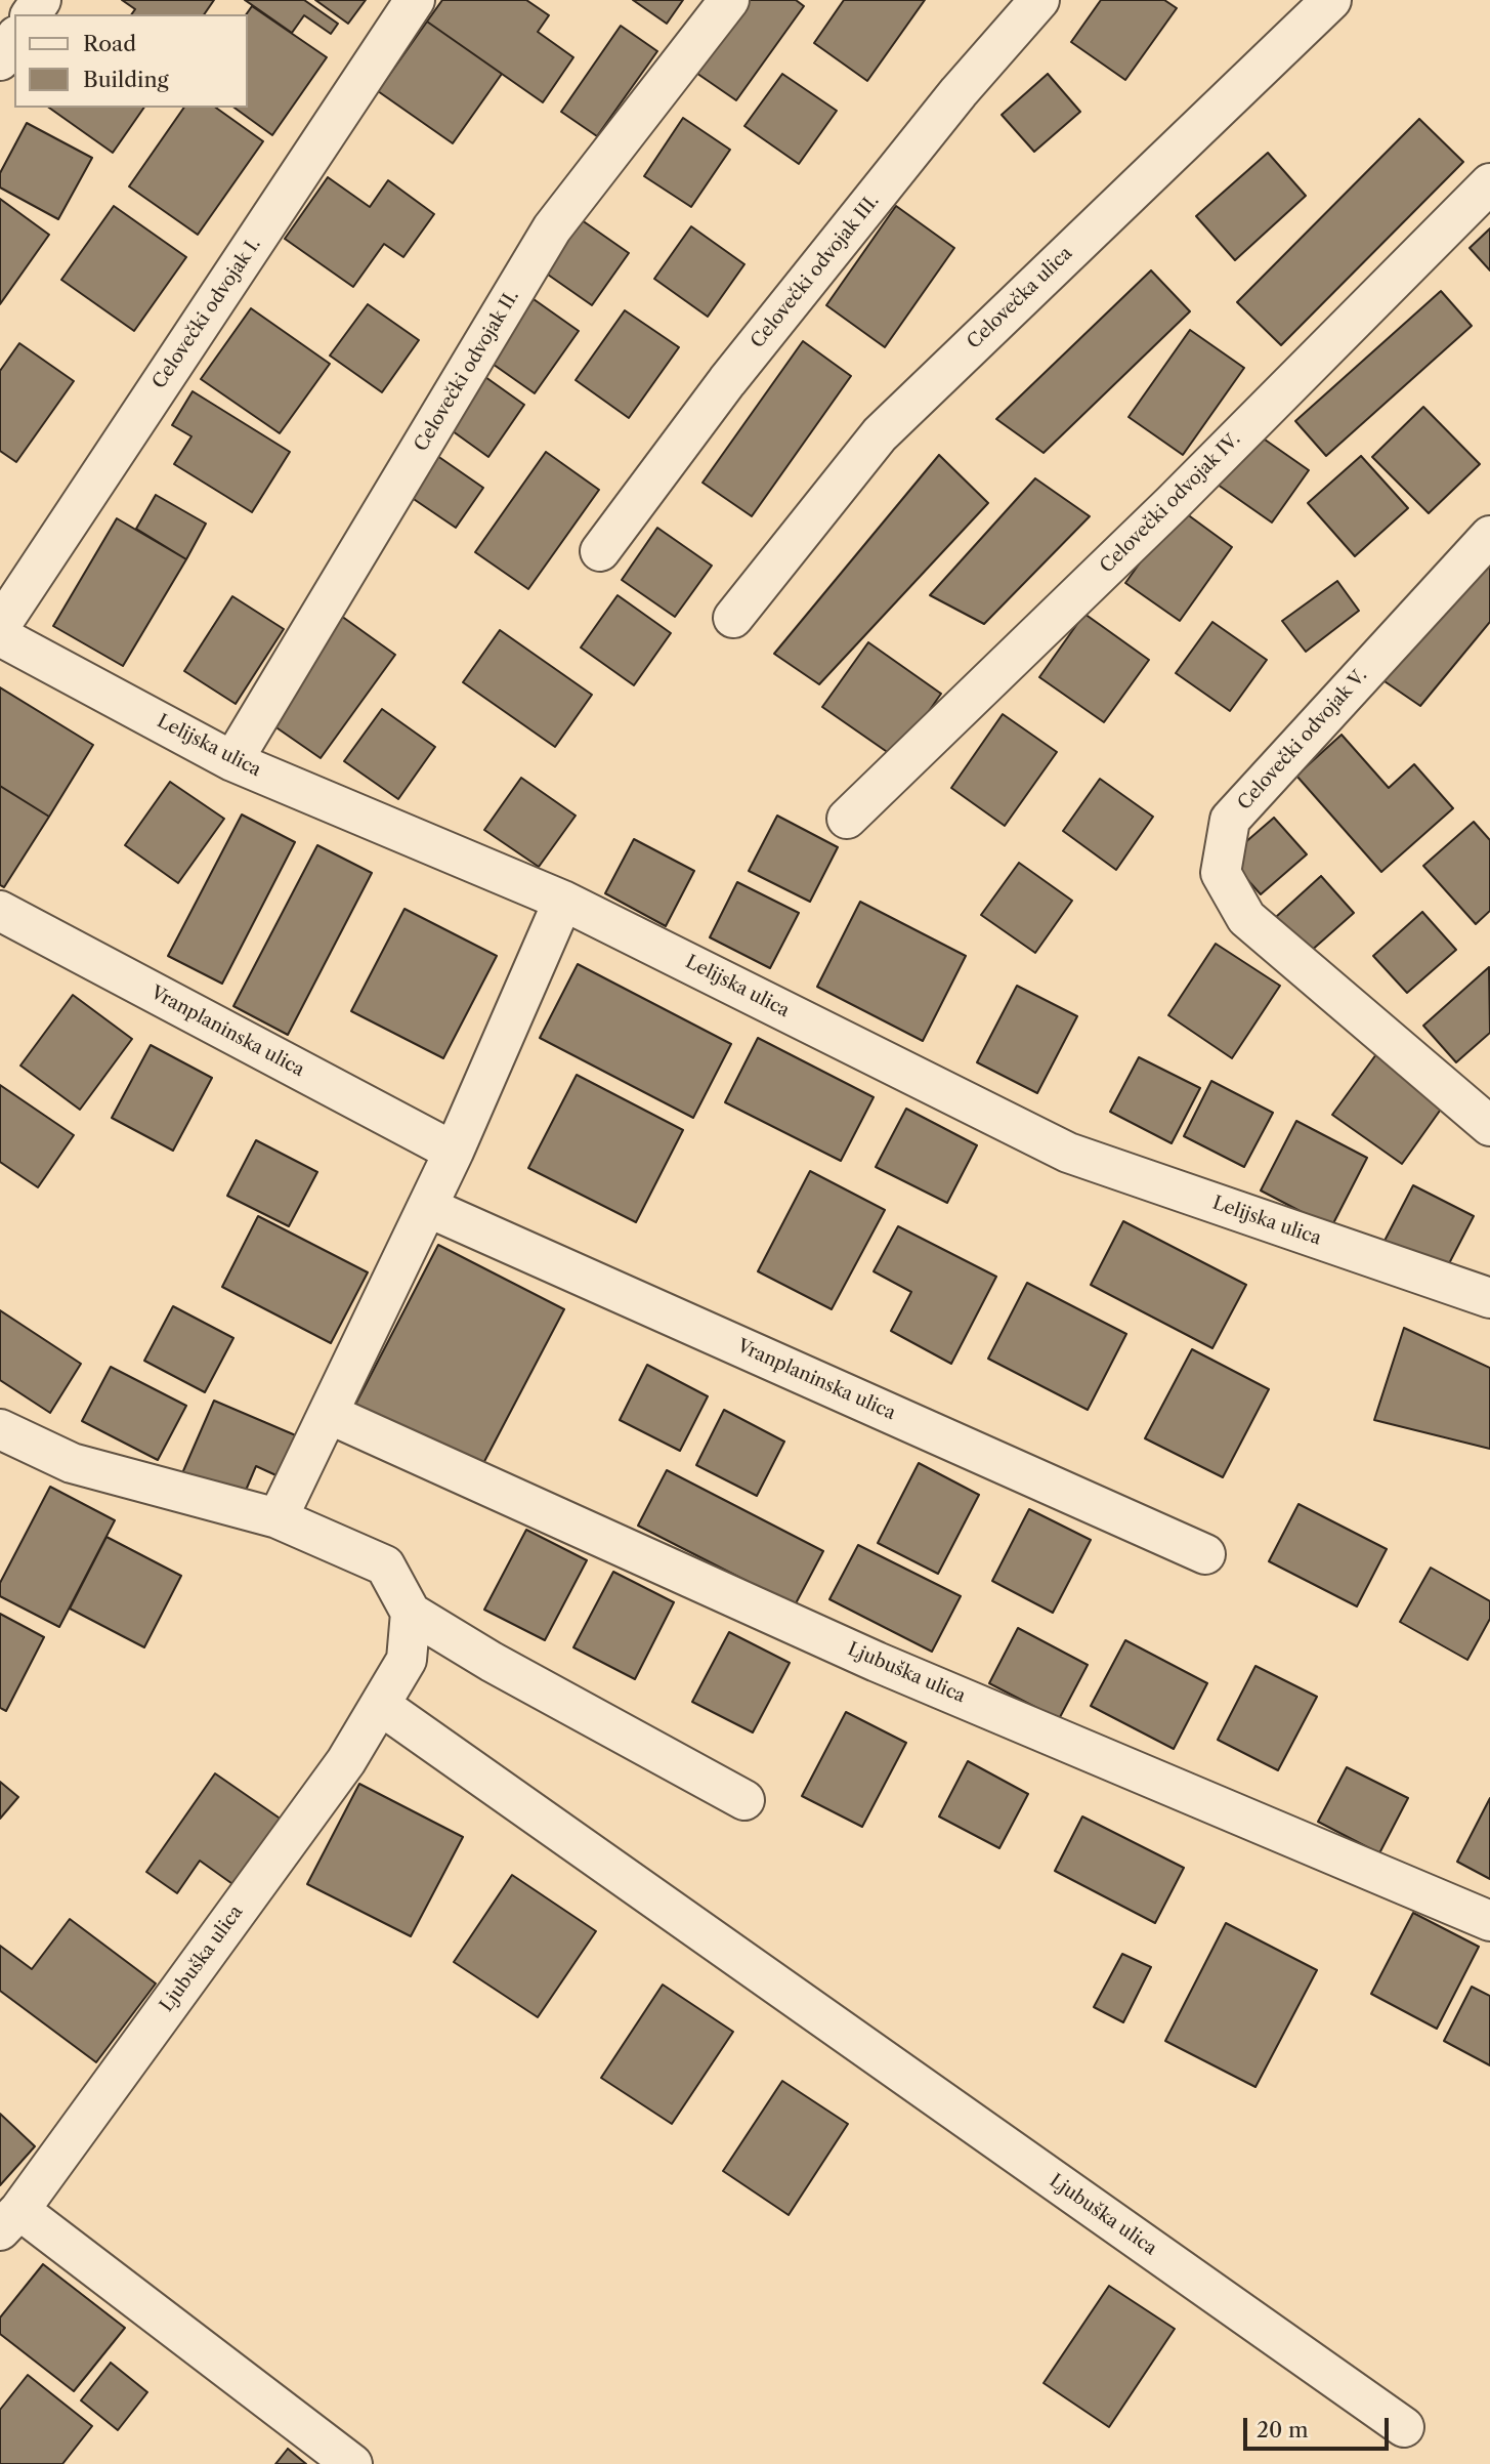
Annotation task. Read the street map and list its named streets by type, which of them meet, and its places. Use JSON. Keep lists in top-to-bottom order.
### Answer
{
  "streets": {
    "street": [
      "Celovečki odvojak III.",
      "Celovečka ulica",
      "Celovečki odvojak I.",
      "Celovečki odvojak II.",
      "Celovečki odvojak IV.",
      "Celovečki odvojak V.",
      "Lelijska ulica",
      "Vranplaninska ulica",
      "Ljubuška ulica"
    ]
  },
  "crossings": [
    ["Celovečki odvojak II.", "Lelijska ulica"]
  ],
  "legend": ["Road", "Building"],
  "scale_bar": "20 m"
}
